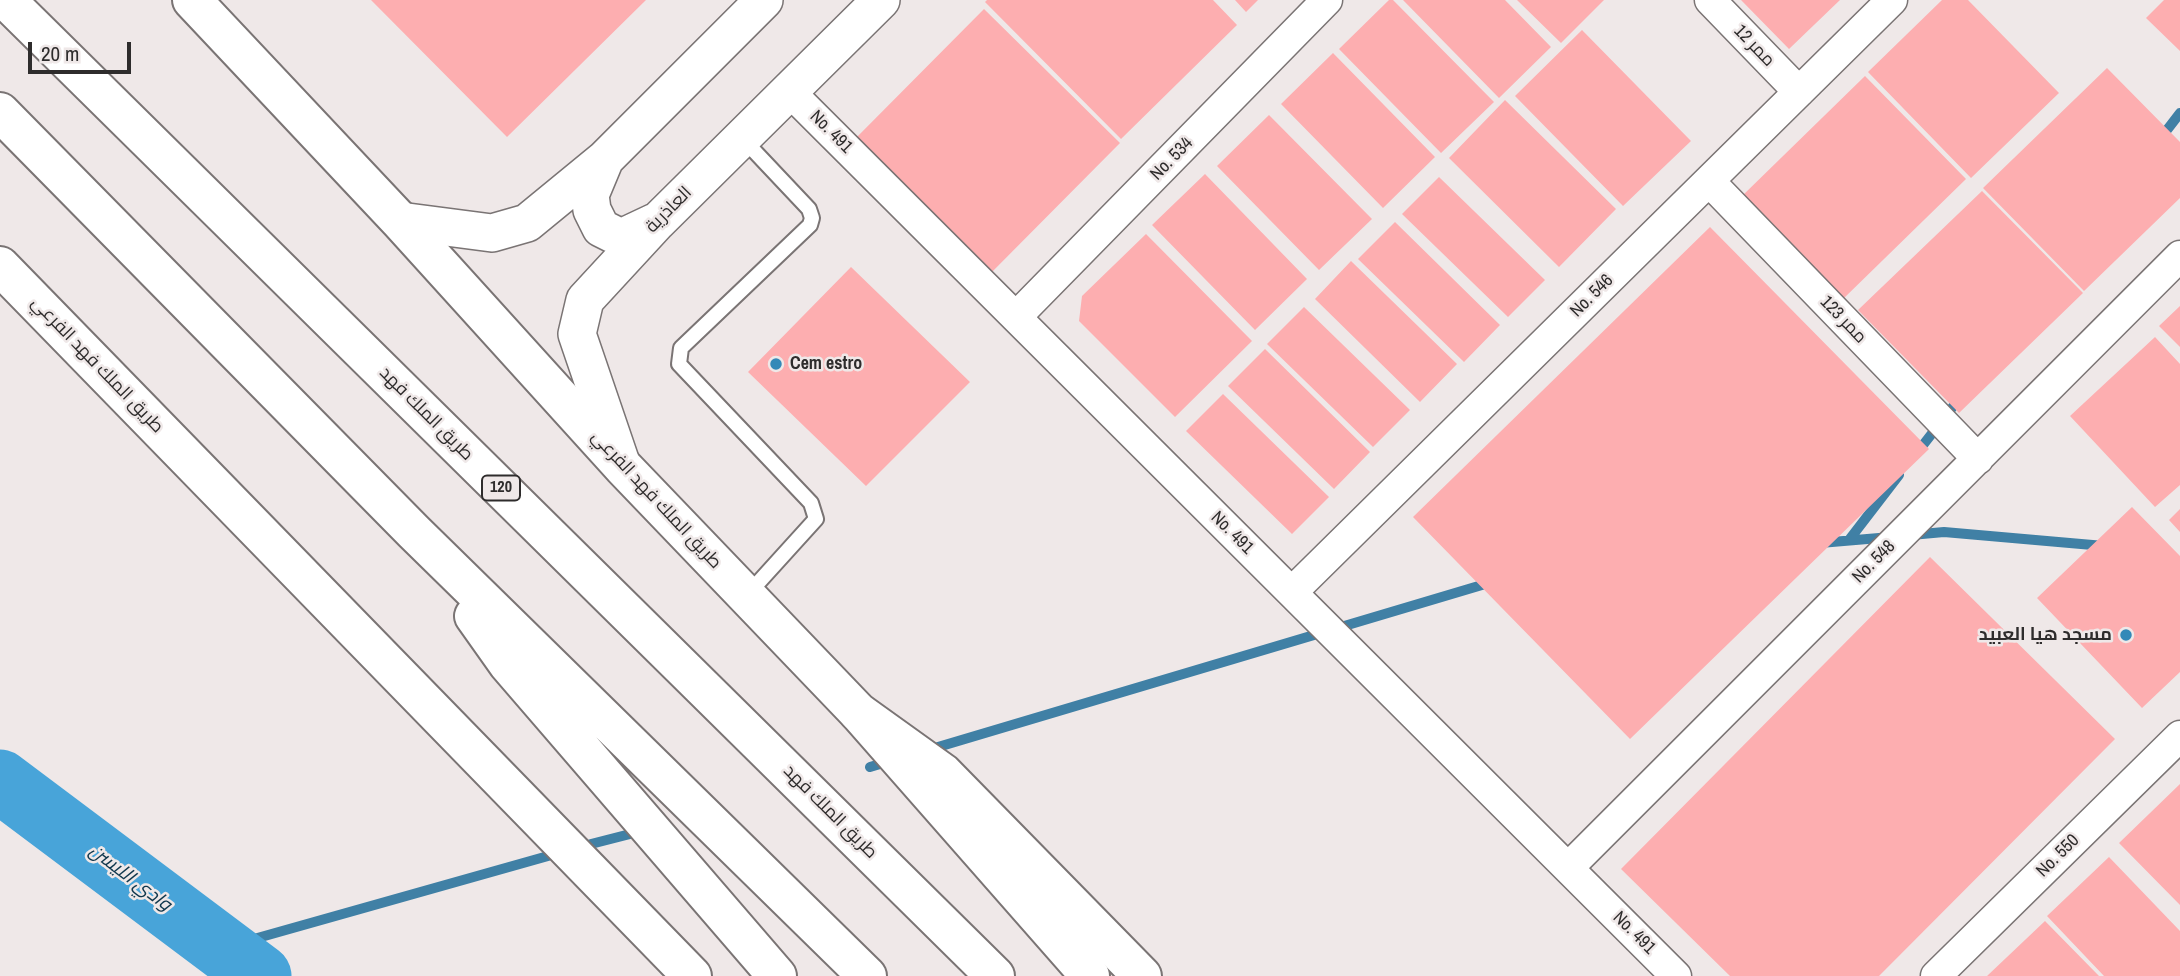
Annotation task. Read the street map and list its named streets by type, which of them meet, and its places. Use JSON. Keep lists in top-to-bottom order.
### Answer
{
  "streets": {
    "main road": ["طريق الملك فهد الفرعي", "طريق الملك فهد", "120"],
    "street": [
      "ممر 12",
      "No. 491",
      "No. 534",
      "العاذرية",
      "No. 546",
      "ممر 123",
      "No. 548",
      "No. 550"
    ]
  },
  "crossings": [
    ["ممر 12", "No. 546"],
    ["No. 491", "No. 534"],
    ["No. 491", "العاذرية"],
    ["No. 491", "No. 546"],
    ["No. 491", "No. 548"],
    ["العاذرية", "طريق الملك فهد الفرعي"],
    ["No. 546", "ممر 123"],
    ["ممر 123", "No. 548"]
  ],
  "water": ["وادي الليسن"],
  "places": ["Cem estro", "مسجد هيا العبيد"],
  "scale_bar": "20 m"
}
